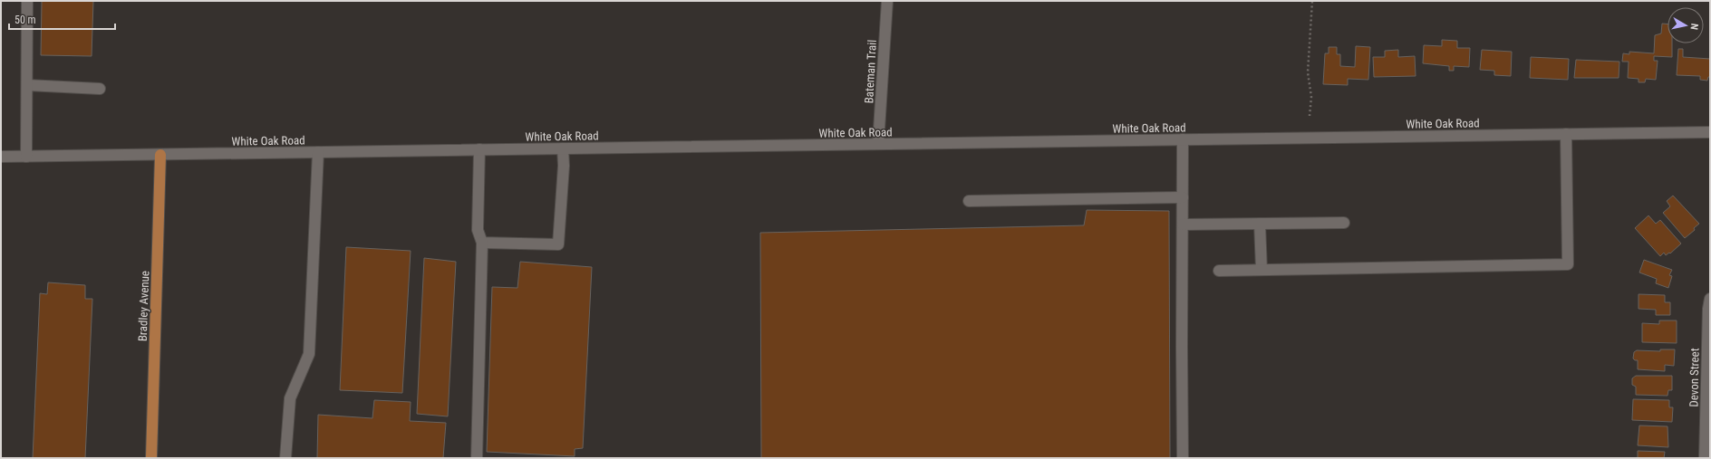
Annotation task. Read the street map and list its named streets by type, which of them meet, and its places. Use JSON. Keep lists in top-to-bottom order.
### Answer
{
  "streets": {
    "main road": ["Bradley Avenue"],
    "street": ["Bateman Trail", "White Oak Road", "Devon Street"]
  },
  "crossings": [
    ["Bateman Trail", "White Oak Road"],
    ["White Oak Road", "Bradley Avenue"]
  ],
  "scale_bar": "50 m",
  "north": "right"
}
